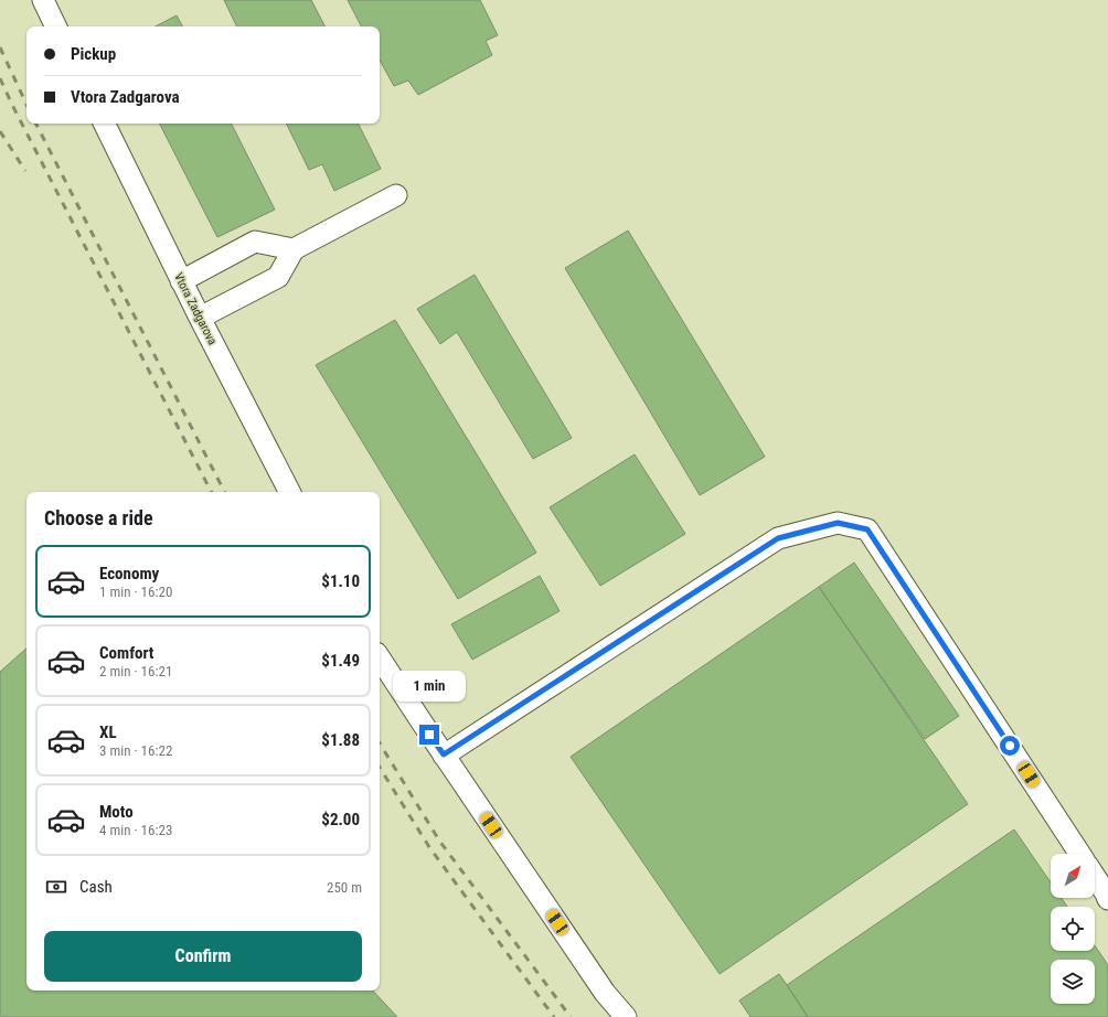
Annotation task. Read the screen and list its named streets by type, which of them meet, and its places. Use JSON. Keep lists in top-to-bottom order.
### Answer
{
  "streets": {
    "lane": ["Vtora Zadgarova"]
  },
  "north": "top right",
  "page": {
    "banner": ["Pickup", "Vtora Zadgarova"],
    "heading": "Choose a ride",
    "list": [
      {
        "name": "Economy",
        "note": "1 min · 16:20",
        "value": "$1.10"
      },
      {
        "name": "Comfort",
        "note": "2 min · 16:21",
        "value": "$1.49"
      },
      {
        "name": "XL",
        "note": "3 min · 16:22",
        "value": "$1.88"
      },
      {
        "name": "Moto",
        "note": "4 min · 16:23",
        "value": "$2.00"
      }
    ],
    "bubble": "1 min",
    "pay": ["Cash", "250 m"],
    "buttons": "Confirm"
  }
}
